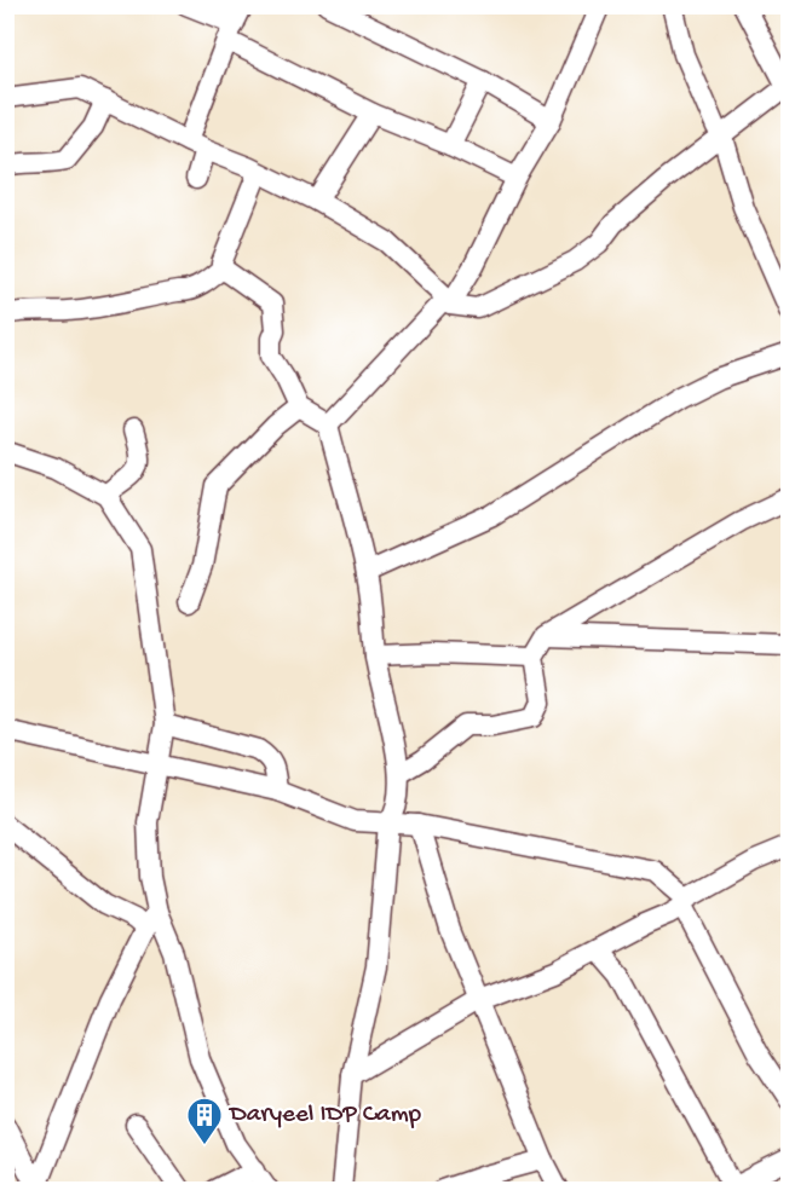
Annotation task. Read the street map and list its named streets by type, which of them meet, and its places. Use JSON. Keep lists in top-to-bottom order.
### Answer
{
  "places": {
    "building": ["Daryeel IDP Camp"]
  }
}
